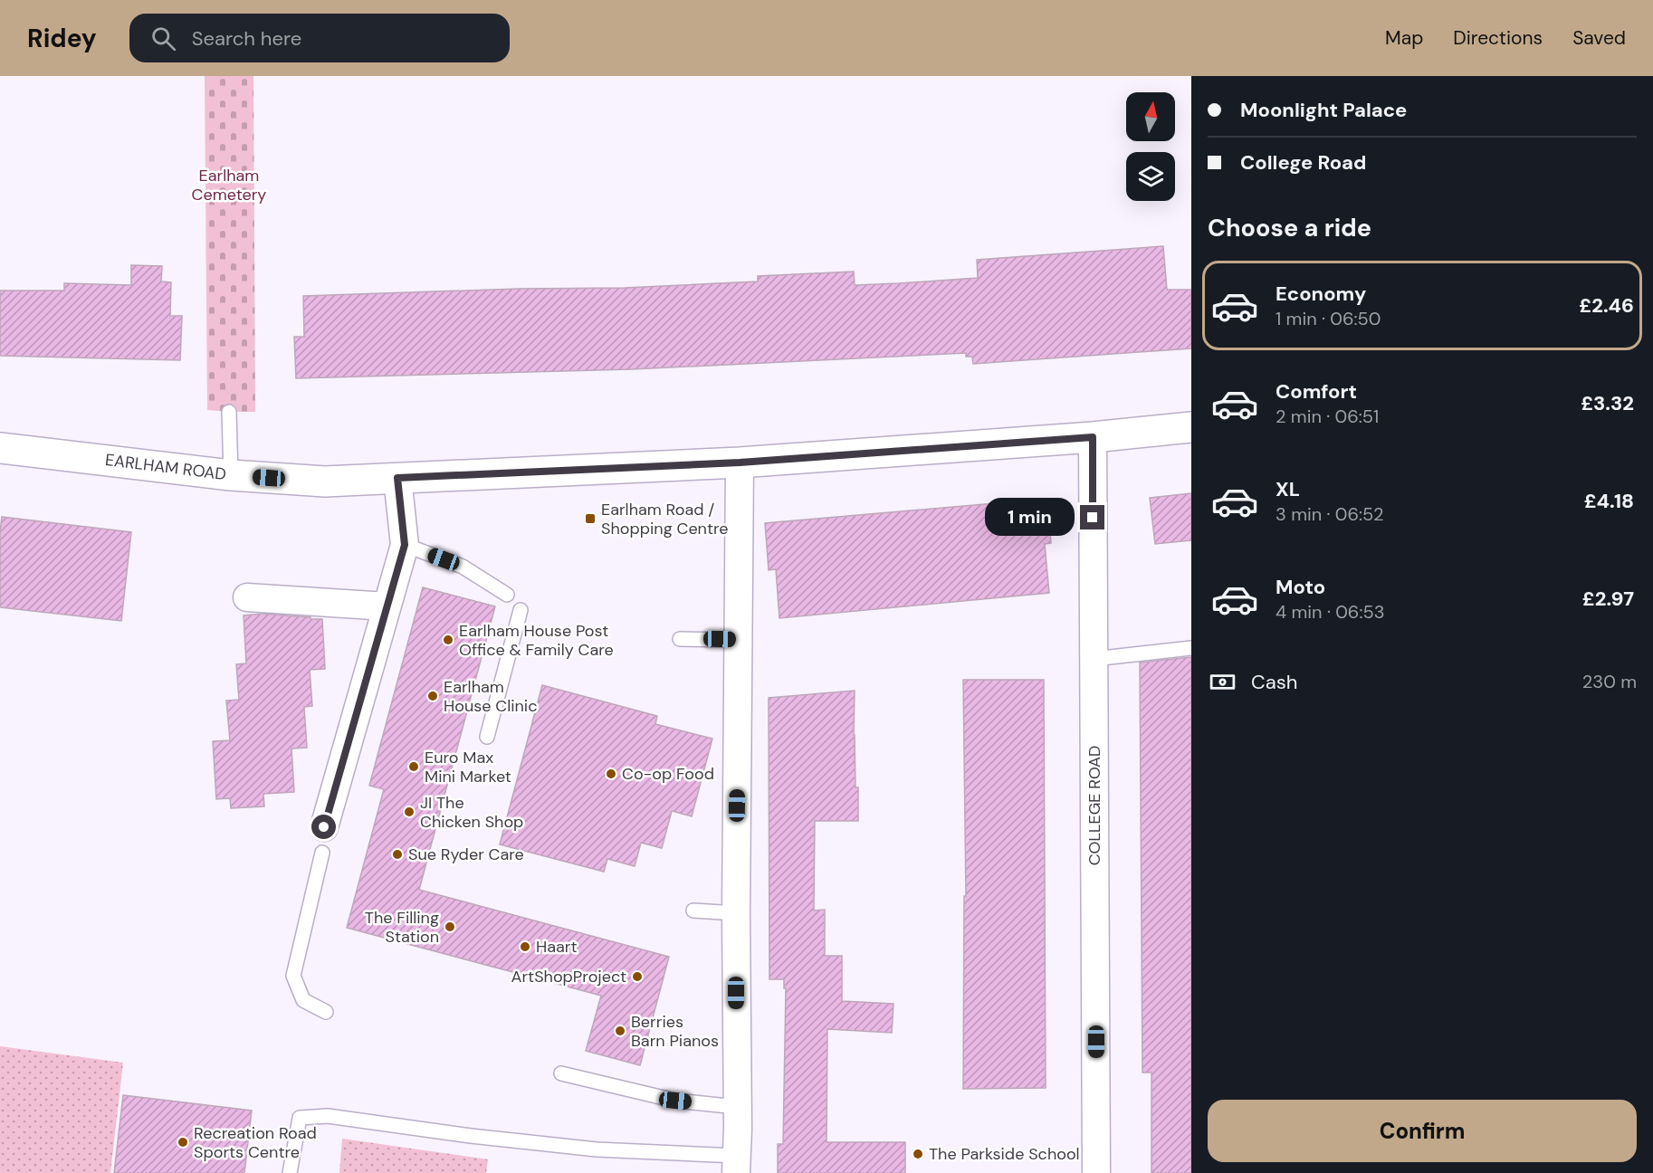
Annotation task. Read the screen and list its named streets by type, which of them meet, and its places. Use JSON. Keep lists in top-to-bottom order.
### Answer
{
  "streets": {
    "main road": ["EARLHAM ROAD"],
    "street": ["COLLEGE ROAD"]
  },
  "crossings": [
    ["EARLHAM ROAD", "COLLEGE ROAD"]
  ],
  "parks": ["Earlham Cemetery"],
  "places": {
    "transit": ["Earlham Road / Shopping Centre"],
    "other": [
      "Earlham House Post Office & Family Care",
      "Earlham House Clinic",
      "Euro Max Mini Market",
      "Co-op Food",
      "JI The Chicken Shop",
      "Sue Ryder Care",
      "The Filling Station",
      "Haart",
      "ArtShopProject",
      "Berries Barn Pianos",
      "Recreation Road Sports Centre",
      "The Parkside School"
    ]
  },
  "north": "top",
  "page": {
    "header": "Ridey",
    "search": "Search here",
    "nav": ["Map", "Directions", "Saved"],
    "banner": ["Moonlight Palace", "College Road"],
    "heading": "Choose a ride",
    "list": [
      {
        "name": "Economy",
        "note": "1 min · 06:50",
        "value": "£2.46"
      },
      {
        "name": "Comfort",
        "note": "2 min · 06:51",
        "value": "£3.32"
      },
      {
        "name": "XL",
        "note": "3 min · 06:52",
        "value": "£4.18"
      },
      {
        "name": "Moto",
        "note": "4 min · 06:53",
        "value": "£2.97"
      }
    ],
    "bubble": "1 min",
    "pay": ["Cash", "230 m"],
    "buttons": "Confirm"
  }
}
